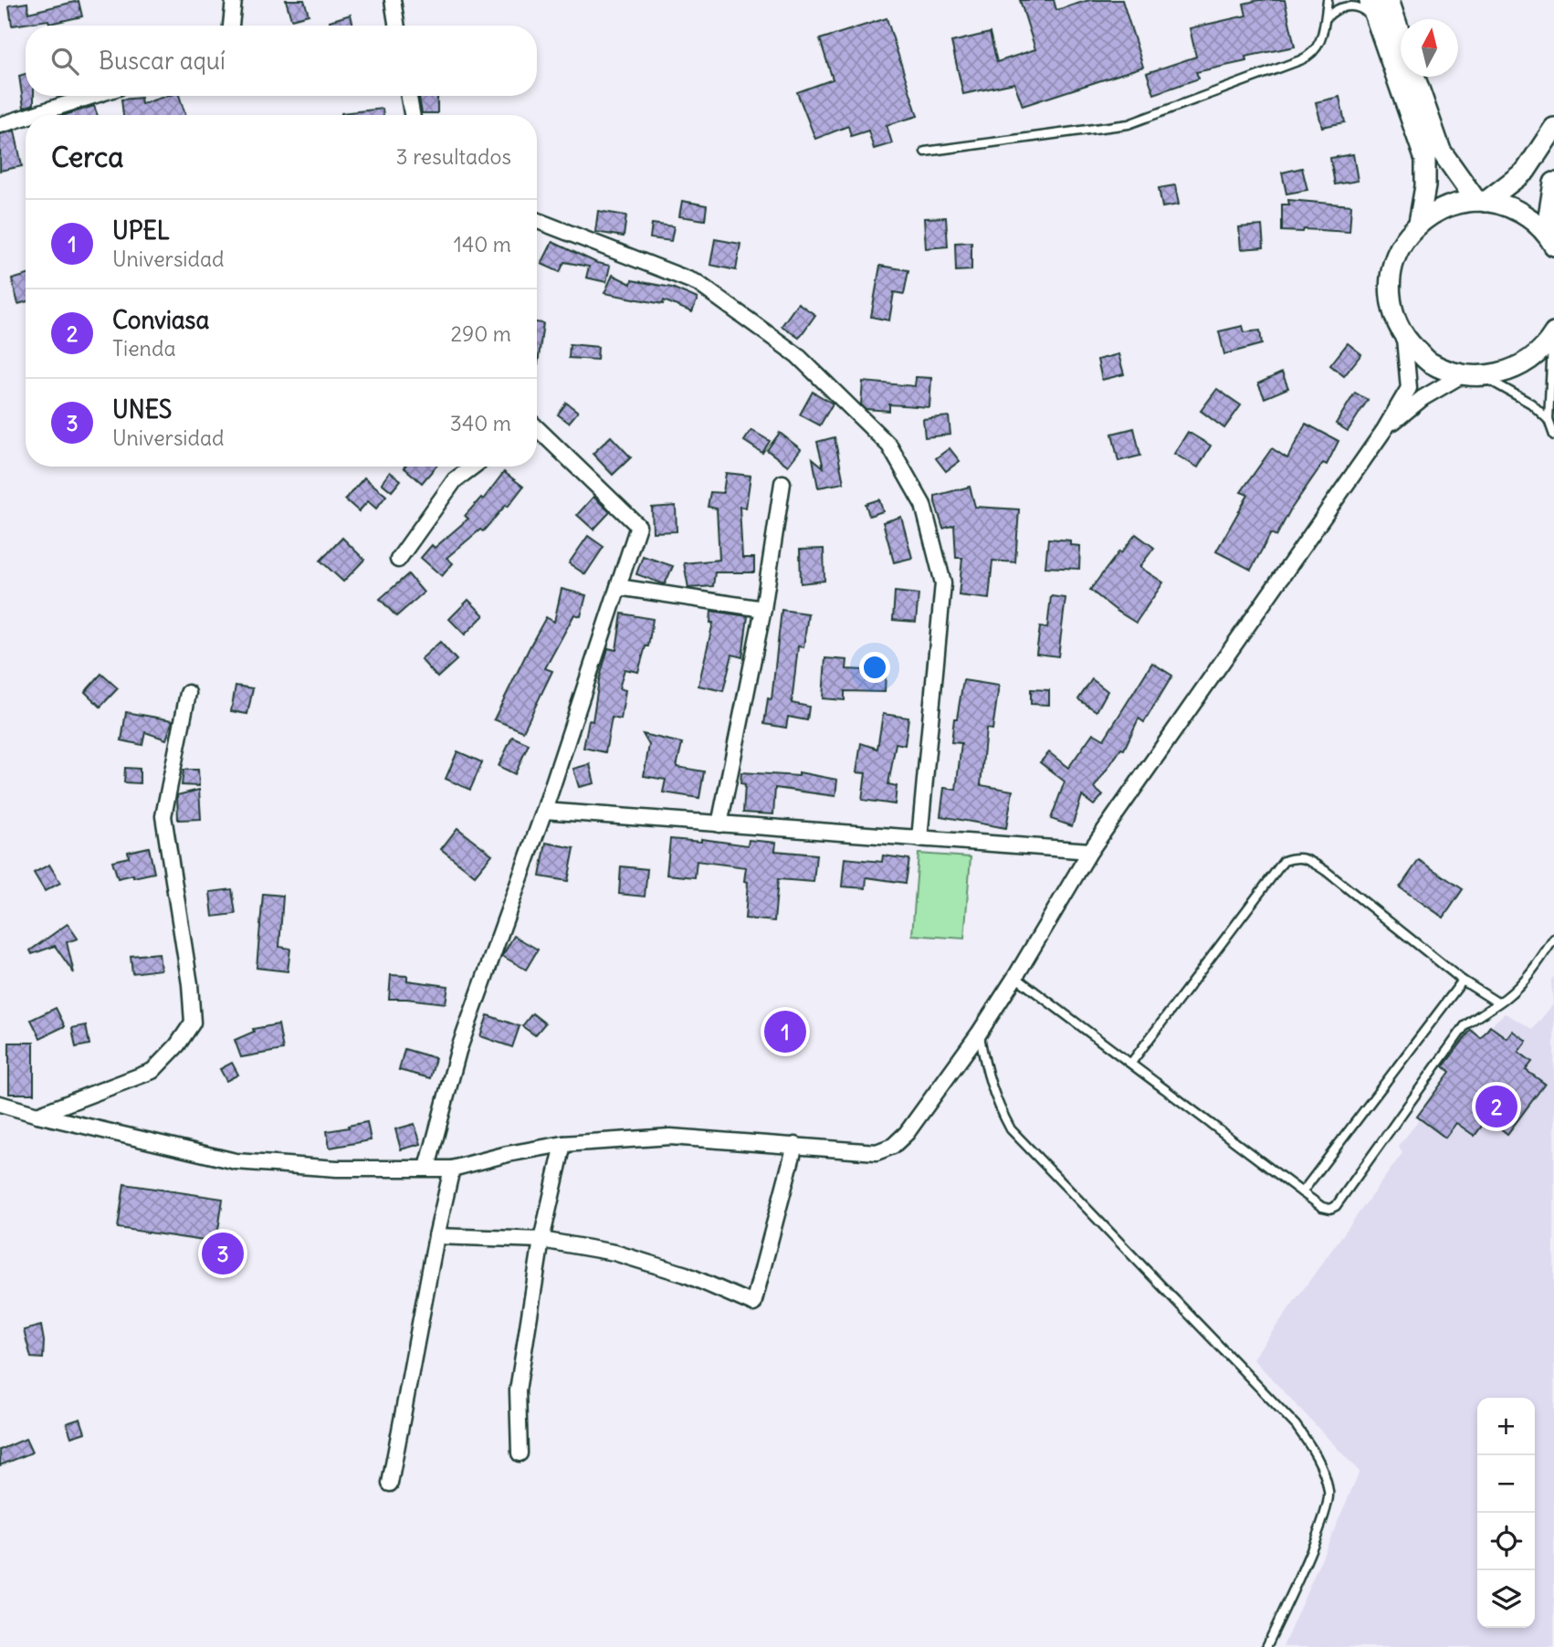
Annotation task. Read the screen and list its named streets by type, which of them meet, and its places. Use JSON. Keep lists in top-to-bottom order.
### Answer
{
  "north": "top",
  "page": {
    "search": "Buscar aquí",
    "heading": ["Cerca", "3 resultados"],
    "list": [
      {
        "mark": "1",
        "name": "UPEL",
        "note": "Universidad",
        "value": "140 m"
      },
      {
        "mark": "2",
        "name": "Conviasa",
        "note": "Tienda",
        "value": "290 m"
      },
      {
        "mark": "3",
        "name": "UNES",
        "note": "Universidad",
        "value": "340 m"
      }
    ],
    "pins": ["1", "2", "3"],
    "map_buttons": ["+", "−"]
  }
}
